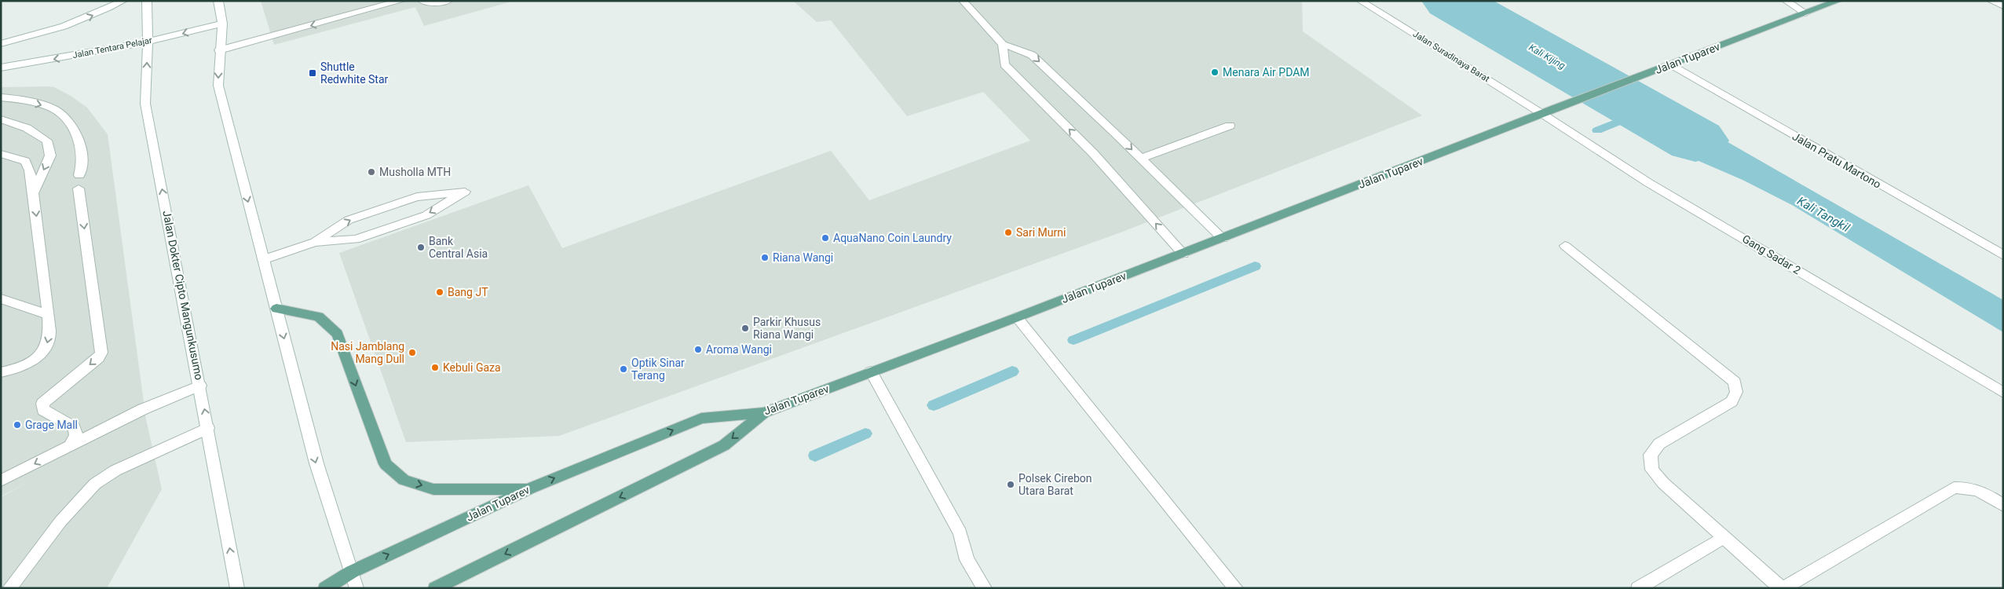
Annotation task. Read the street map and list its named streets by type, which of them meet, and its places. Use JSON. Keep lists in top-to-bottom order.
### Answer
{
  "streets": {
    "main road": [
      "Jalan Tentara Pelajar",
      "Jalan Suradinaya Barat",
      "Jalan Tuparev",
      "Jalan Pratu Martono",
      "Gang Sadar 2",
      "Jalan Dokter Cipto Mangunkusumo"
    ]
  },
  "crossings": [
    ["Jalan Tentara Pelajar", "Jalan Dokter Cipto Mangunkusumo"],
    ["Jalan Suradinaya Barat", "Jalan Tuparev"],
    ["Jalan Suradinaya Barat", "Gang Sadar 2"],
    ["Jalan Tuparev", "Jalan Pratu Martono"],
    ["Jalan Tuparev", "Gang Sadar 2"]
  ],
  "water": ["Kali Kijing", "Kali Tangkil"],
  "places": {
    "other": [
      "Menara Air PDAM",
      "Musholla MTH",
      "Sari Murni",
      "AquaNano Coin Laundry",
      "Bank Central Asia",
      "Riana Wangi",
      "Bang JT",
      "Parkir Khusus Riana Wangi",
      "Aroma Wangi",
      "Nasi Jamblang Mang Dull",
      "Kebuli Gaza",
      "Optik Sinar Terang",
      "Grage Mall",
      "Polsek Cirebon Utara Barat"
    ],
    "transit": ["Shuttle Redwhite Star"]
  }
}
